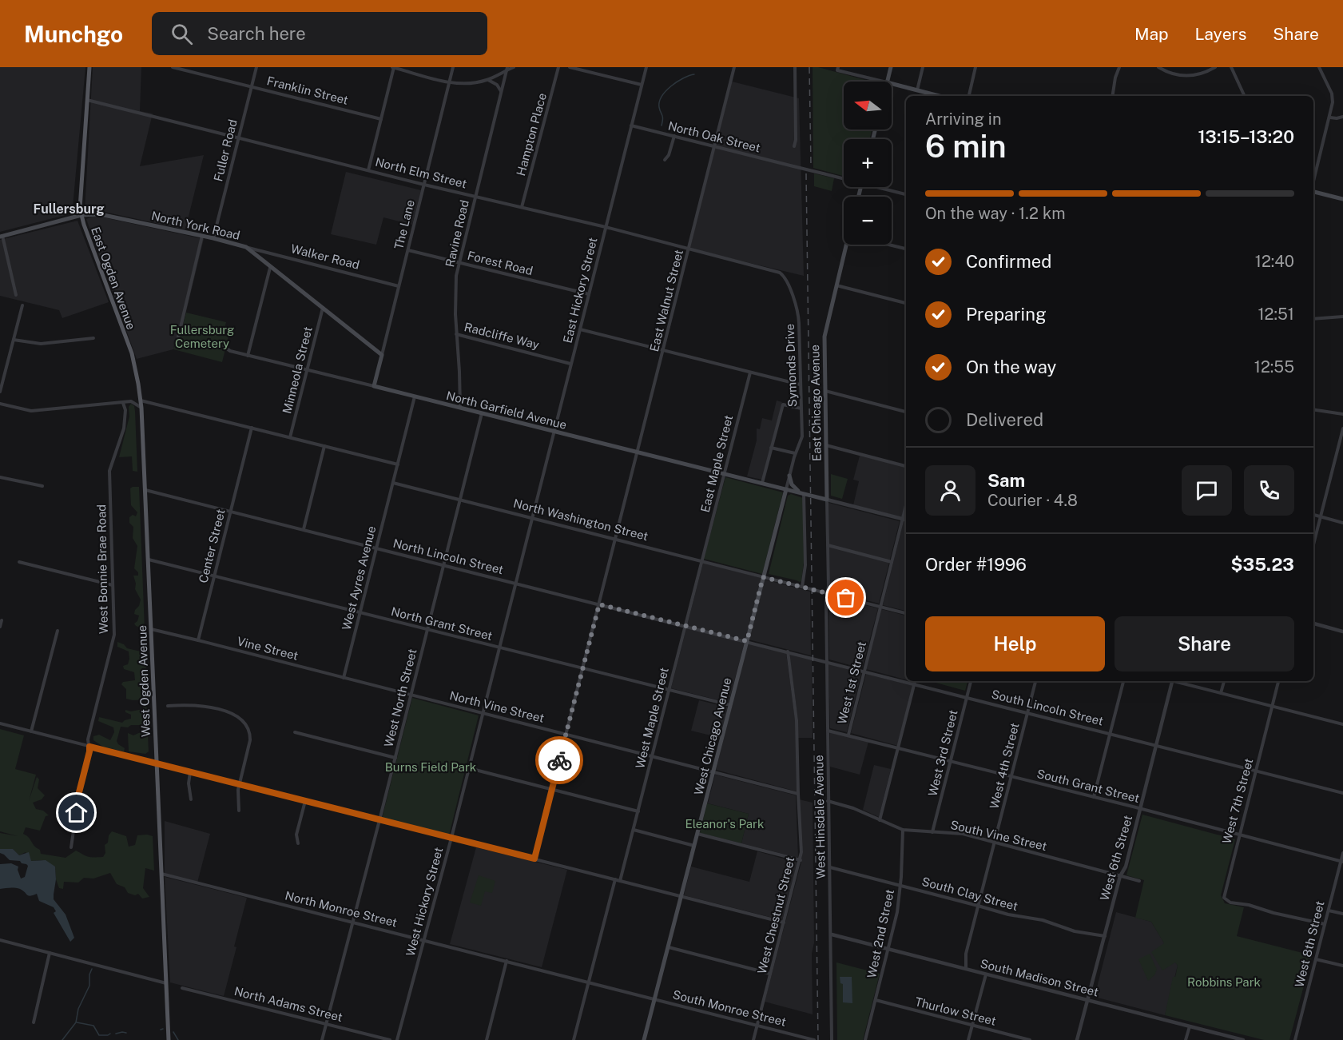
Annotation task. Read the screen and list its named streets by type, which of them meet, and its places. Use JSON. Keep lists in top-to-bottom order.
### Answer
{
  "streets": {
    "main road": [
      "The Lane",
      "North York Road",
      "East Ogden Avenue",
      "East Chicago Avenue",
      "North Garfield Avenue",
      "West Ogden Avenue",
      "West Chicago Avenue"
    ],
    "street": [
      "Franklin Street",
      "Hampton Place",
      "North Oak Street",
      "Fuller Road",
      "North Elm Street",
      "Ravine Road",
      "Walker Road",
      "Forest Road",
      "East Hickory Street",
      "East Walnut Street",
      "Radcliffe Way",
      "Symonds Drive",
      "Minneola Street",
      "East Maple Street",
      "North Washington Street",
      "Center Street",
      "North Lincoln Street",
      "West Bonnie Brae Road",
      "West Ayres Avenue",
      "North Grant Street",
      "Vine Street",
      "West 1st Street",
      "West North Street",
      "North Vine Street",
      "South Lincoln Street",
      "West Maple Street",
      "West 3rd Street",
      "West 4th Street",
      "South Grant Street",
      "West 7th Street",
      "West Hinsdale Avenue",
      "South Vine Street",
      "West 6th Street",
      "South Clay Street",
      "West Hickory Street",
      "North Monroe Street",
      "West Chestnut Street",
      "West 2nd Street",
      "West 8th Street",
      "South Madison Street",
      "North Adams Street",
      "South Monroe Street",
      "Thurlow Street"
    ]
  },
  "crossings": [
    ["Franklin Street", "Fuller Road"],
    ["Hampton Place", "North Elm Street"],
    ["North Oak Street", "East Hickory Street"],
    ["North Oak Street", "East Walnut Street"],
    ["Fuller Road", "North Elm Street"],
    ["Fuller Road", "North York Road"],
    ["North Elm Street", "The Lane"],
    ["North Elm Street", "Ravine Road"],
    ["North Elm Street", "East Ogden Avenue"],
    ["North Elm Street", "East Hickory Street"],
    ["North Elm Street", "East Walnut Street"],
    ["North Elm Street", "Symonds Drive"],
    ["The Lane", "North York Road"],
    ["The Lane", "Walker Road"],
    ["The Lane", "Forest Road"],
    ["The Lane", "North Garfield Avenue"],
    ["North York Road", "Walker Road"],
    ["North York Road", "East Ogden Avenue"],
    ["North York Road", "Minneola Street"],
    ["Ravine Road", "Forest Road"],
    ["Ravine Road", "Radcliffe Way"],
    ["Ravine Road", "North Garfield Avenue"],
    ["Forest Road", "East Hickory Street"],
    ["East Ogden Avenue", "West Ogden Avenue"],
    ["East Hickory Street", "Radcliffe Way"],
    ["East Hickory Street", "North Garfield Avenue"],
    ["East Hickory Street", "North Washington Street"],
    ["East Hickory Street", "West Hickory Street"],
    ["East Walnut Street", "North Garfield Avenue"],
    ["East Walnut Street", "North Washington Street"],
    ["East Walnut Street", "North Lincoln Street"],
    ["East Walnut Street", "North Grant Street"],
    ["East Walnut Street", "North Vine Street"],
    ["Symonds Drive", "North Garfield Avenue"],
    ["Minneola Street", "North Garfield Avenue"],
    ["East Chicago Avenue", "North Garfield Avenue"],
    ["East Chicago Avenue", "West Hinsdale Avenue"],
    ["North Garfield Avenue", "East Maple Street"],
    ["North Garfield Avenue", "West Ayres Avenue"],
    ["North Garfield Avenue", "West North Street"],
    ["North Garfield Avenue", "West Hinsdale Avenue"],
    ["East Maple Street", "North Washington Street"],
    ["East Maple Street", "West Maple Street"],
    ["North Washington Street", "West Ayres Avenue"],
    ["North Washington Street", "West 1st Street"],
    ["North Washington Street", "West North Street"],
    ["North Washington Street", "West Maple Street"],
    ["North Washington Street", "West Chicago Avenue"],
    ["North Washington Street", "West Hinsdale Avenue"],
    ["North Washington Street", "West Hickory Street"],
    ["Center Street", "North Lincoln Street"],
    ["Center Street", "North Grant Street"],
    ["Center Street", "Vine Street"],
    ["North Lincoln Street", "West Ayres Avenue"],
    ["North Lincoln Street", "West Ogden Avenue"],
    ["North Lincoln Street", "West North Street"],
    ["North Lincoln Street", "South Lincoln Street"],
    ["North Lincoln Street", "West Maple Street"],
    ["North Lincoln Street", "West Chicago Avenue"],
    ["North Lincoln Street", "West Hickory Street"],
    ["West Ayres Avenue", "North Grant Street"],
    ["West Ayres Avenue", "North Vine Street"],
    ["North Grant Street", "West Ogden Avenue"],
    ["North Grant Street", "West North Street"],
    ["North Grant Street", "West Maple Street"],
    ["North Grant Street", "West Chicago Avenue"],
    ["North Grant Street", "West Hickory Street"],
    ["Vine Street", "North Vine Street"],
    ["West Ogden Avenue", "North Monroe Street"],
    ["West 1st Street", "South Lincoln Street"],
    ["West 1st Street", "South Grant Street"],
    ["West North Street", "North Vine Street"],
    ["West North Street", "North Monroe Street"],
    ["West North Street", "North Adams Street"],
    ["North Vine Street", "West Maple Street"],
    ["North Vine Street", "West Chicago Avenue"],
    ["North Vine Street", "West Hickory Street"],
    ["South Lincoln Street", "West Chicago Avenue"],
    ["South Lincoln Street", "West 3rd Street"],
    ["South Lincoln Street", "West 4th Street"],
    ["South Lincoln Street", "West 7th Street"],
    ["South Lincoln Street", "West Hinsdale Avenue"],
    ["South Lincoln Street", "West 6th Street"],
    ["South Lincoln Street", "West Chestnut Street"],
    ["West Chicago Avenue", "North Monroe Street"],
    ["West Chicago Avenue", "South Monroe Street"],
    ["West 3rd Street", "South Grant Street"],
    ["West 3rd Street", "South Vine Street"],
    ["West 4th Street", "South Grant Street"],
    ["West 4th Street", "South Vine Street"],
    ["West 4th Street", "South Clay Street"],
    ["West 4th Street", "South Madison Street"],
    ["South Grant Street", "West 7th Street"],
    ["South Grant Street", "West Hinsdale Avenue"],
    ["South Grant Street", "West 6th Street"],
    ["South Grant Street", "West 8th Street"],
    ["West 7th Street", "West 8th Street"],
    ["West Hinsdale Avenue", "South Vine Street"],
    ["West Hinsdale Avenue", "South Clay Street"],
    ["West Hinsdale Avenue", "South Madison Street"],
    ["South Vine Street", "West 6th Street"],
    ["South Vine Street", "West 2nd Street"],
    ["West 6th Street", "South Clay Street"],
    ["West 6th Street", "South Madison Street"],
    ["South Clay Street", "West 2nd Street"],
    ["West Hickory Street", "North Monroe Street"],
    ["North Monroe Street", "South Monroe Street"],
    ["West Chestnut Street", "South Monroe Street"],
    ["West 2nd Street", "South Madison Street"],
    ["West 2nd Street", "Thurlow Street"]
  ],
  "districts": ["Fullersburg"],
  "parks": [
    "Fullersburg Cemetery",
    "Burns Field Park",
    "Eleanor's Park",
    "Robbins Park"
  ],
  "north": "left",
  "page": {
    "header": "Munchgo",
    "search": "Search here",
    "nav": ["Map", "Layers", "Share"],
    "map_buttons": ["+", "−"],
    "heading": ["6 min", "Arriving in", "13:15–13:20"],
    "panel": [
      "Sam",
      "Courier · 4.8",
      "Order #1996",
      "$35.23"
    ],
    "bar": "On the way · 1.2 km",
    "list": [
      ["Confirmed", "12:40"],
      ["Preparing", "12:51"],
      ["On the way", "12:55"],
      "Delivered"
    ],
    "buttons": ["Help", "Share"]
  }
}
